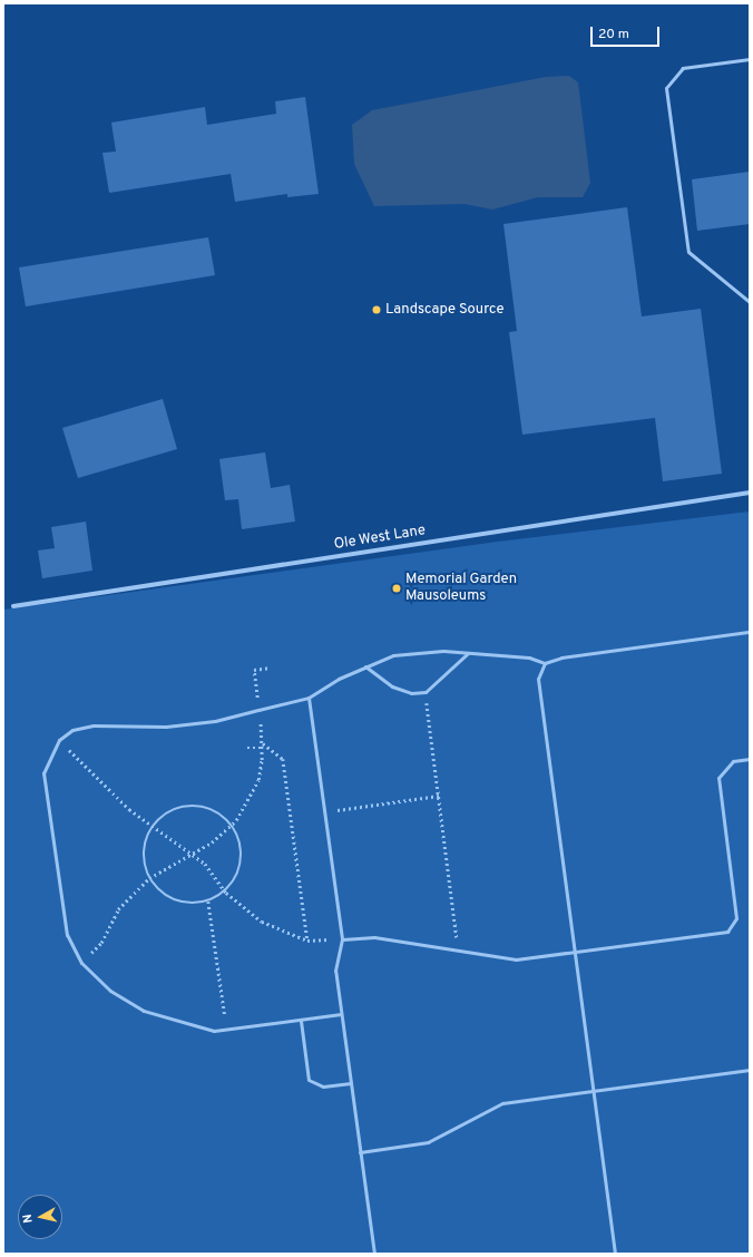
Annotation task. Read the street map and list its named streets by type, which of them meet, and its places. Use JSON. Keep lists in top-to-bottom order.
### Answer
{
  "streets": {
    "street": ["Ole West Lane"]
  },
  "places": ["Landscape Source", "Memorial Garden Mausoleums"],
  "scale_bar": "20 m",
  "north": "left"
}
